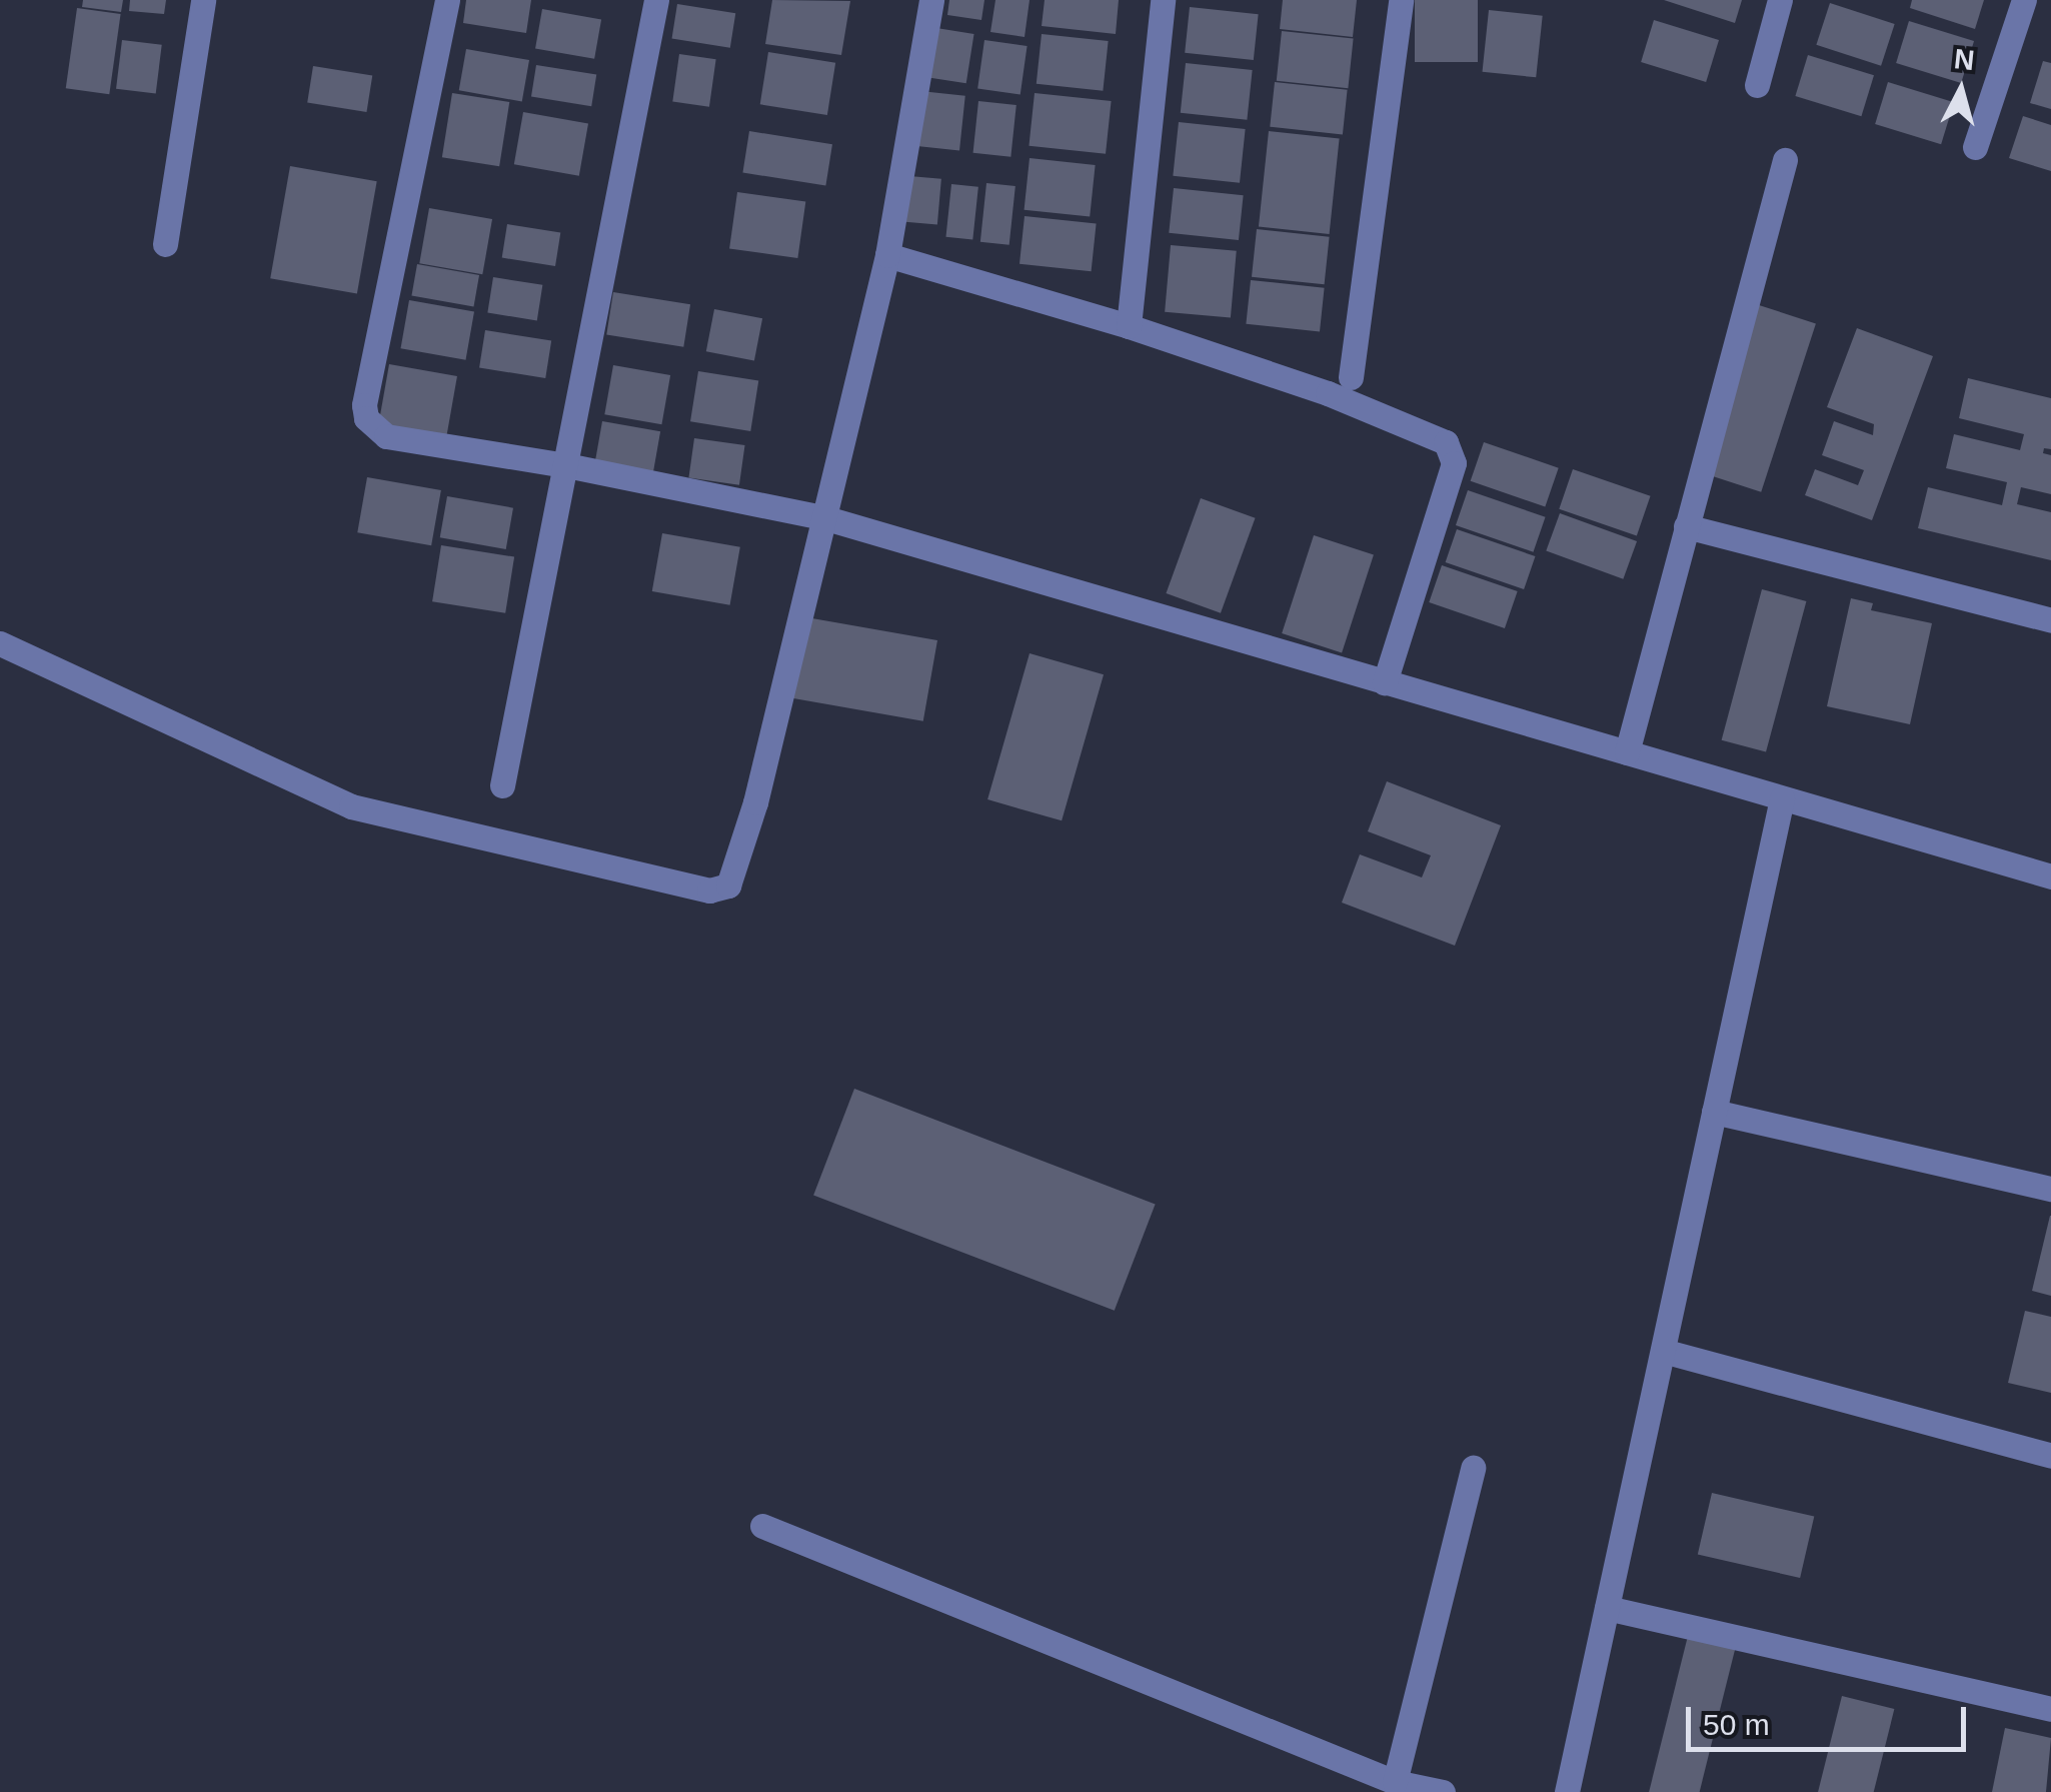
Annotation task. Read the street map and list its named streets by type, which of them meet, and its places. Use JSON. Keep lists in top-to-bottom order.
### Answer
{
  "scale_bar": "50 m",
  "north": "top"
}
